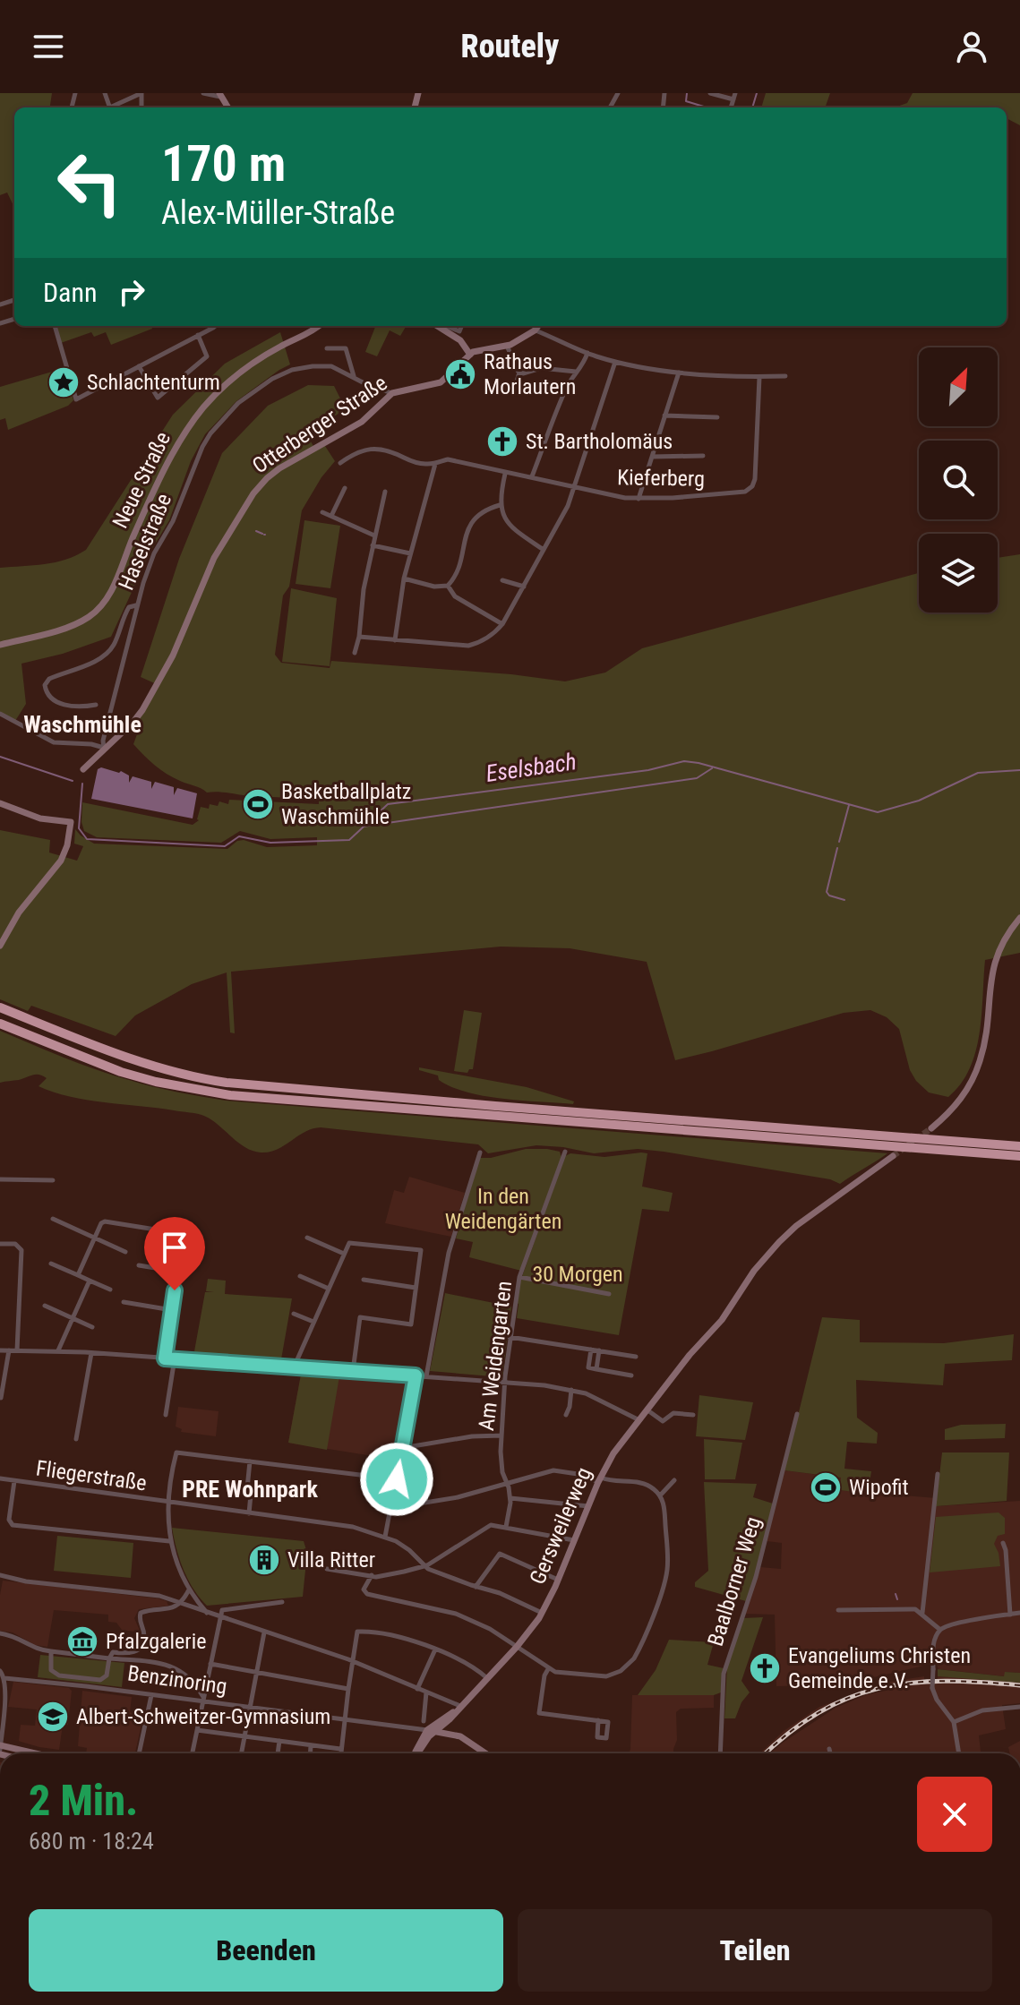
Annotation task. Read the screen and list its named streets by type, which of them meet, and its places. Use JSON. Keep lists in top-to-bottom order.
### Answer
{
  "streets": {
    "street": [
      "Otterberger Straße",
      "Kieferberg",
      "Neue Straße",
      "Haselstraße",
      "Am Weidengarten",
      "Fliegerstraße",
      "Gersweilerweg",
      "Baalborner Weg",
      "Benzinoring"
    ]
  },
  "crossings": [
    ["Otterberger Straße", "Haselstraße"],
    ["Fliegerstraße", "Gersweilerweg"],
    ["Gersweilerweg", "Benzinoring"]
  ],
  "districts": ["Waschmühle", "PRE Wohnpark"],
  "water": ["Eselsbach"],
  "parks": ["In den Weidengärten", "30 Morgen"],
  "places": {
    "public building": ["Rathaus Morlautern"],
    "place": ["Schlachtenturm"],
    "church": ["St. Bartholomäus", "Evangeliums Christen Gemeinde e.V."],
    "sports": ["Basketballplatz Waschmühle", "Wipofit"],
    "building": ["Villa Ritter"],
    "museum": ["Pfalzgalerie"],
    "school or university": ["Albert-Schweitzer-Gymnasium"]
  },
  "north": "top right",
  "page": {
    "header": "Routely",
    "turn": ["170 m", "Alex-Müller-Straße"],
    "then": "Dann",
    "heading": ["2 Min.", "680 m · 18:24"],
    "buttons": ["Beenden", "Teilen"]
  }
}
